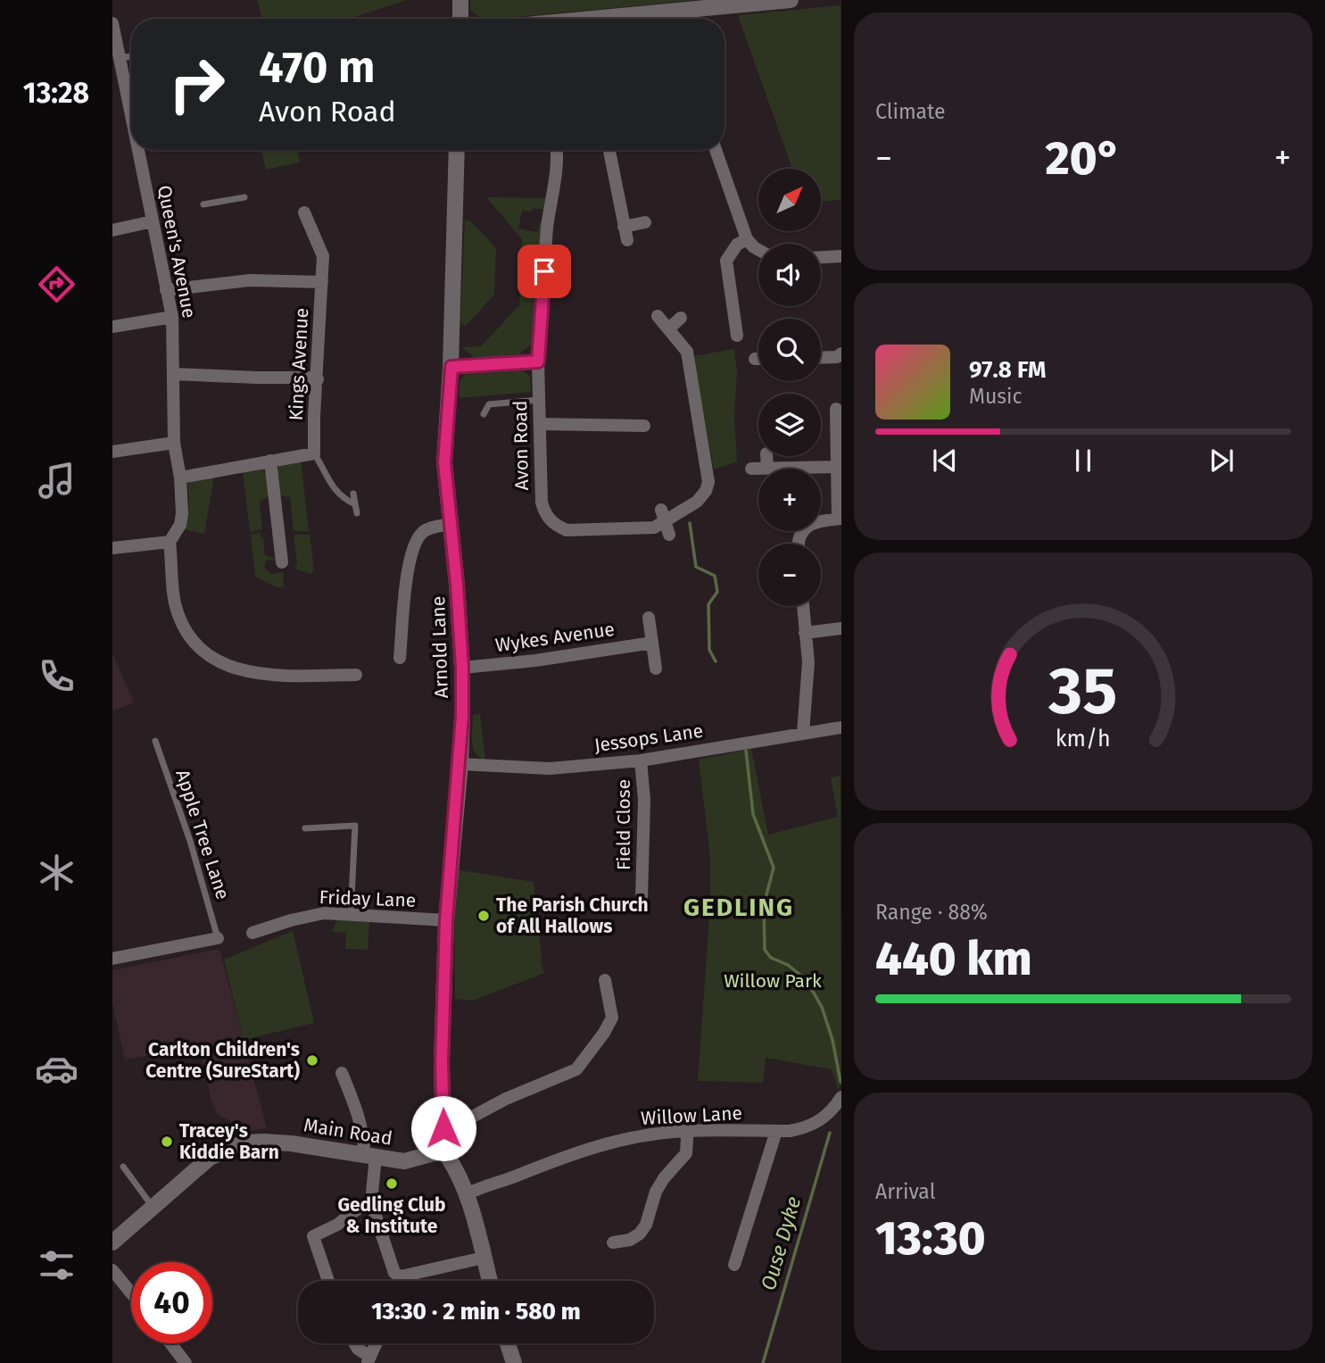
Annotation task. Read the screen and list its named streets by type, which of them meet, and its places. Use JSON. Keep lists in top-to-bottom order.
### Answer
{
  "streets": {
    "street": [
      "Queen's Avenue",
      "Kings Avenue",
      "Avon Road",
      "Wykes Avenue",
      "Arnold Lane",
      "Jessops Lane",
      "Field Close",
      "Friday Lane",
      "Willow Lane",
      "Main Road"
    ],
    "lane": ["Apple Tree Lane"]
  },
  "crossings": [
    ["Wykes Avenue", "Arnold Lane"],
    ["Arnold Lane", "Jessops Lane"],
    ["Arnold Lane", "Friday Lane"],
    ["Arnold Lane", "Main Road"],
    ["Jessops Lane", "Field Close"]
  ],
  "districts": ["GEDLING"],
  "water": ["Ouse Dyke"],
  "parks": ["Willow Park"],
  "places": [
    "The Parish Church of All Hallows",
    "Carlton Children's Centre (SureStart)",
    "Tracey's Kiddie Barn",
    "Gedling Club & Institute"
  ],
  "north": "top right",
  "page": {
    "tabs": "13:28",
    "tile": [
      "Climate",
      ["Range · 88%", "440 km"],
      ["Arrival", "13:30"]
    ],
    "turn": ["470 m", "Avon Road"],
    "heat": ["−", "20°", "+"],
    "map_buttons": ["+", "−"],
    "song": ["97.8 FM", "Music"],
    "limit": "40",
    "trip": "13:30 · 2 min · 580 m",
    "gauge": ["35", "km/h"]
  }
}
